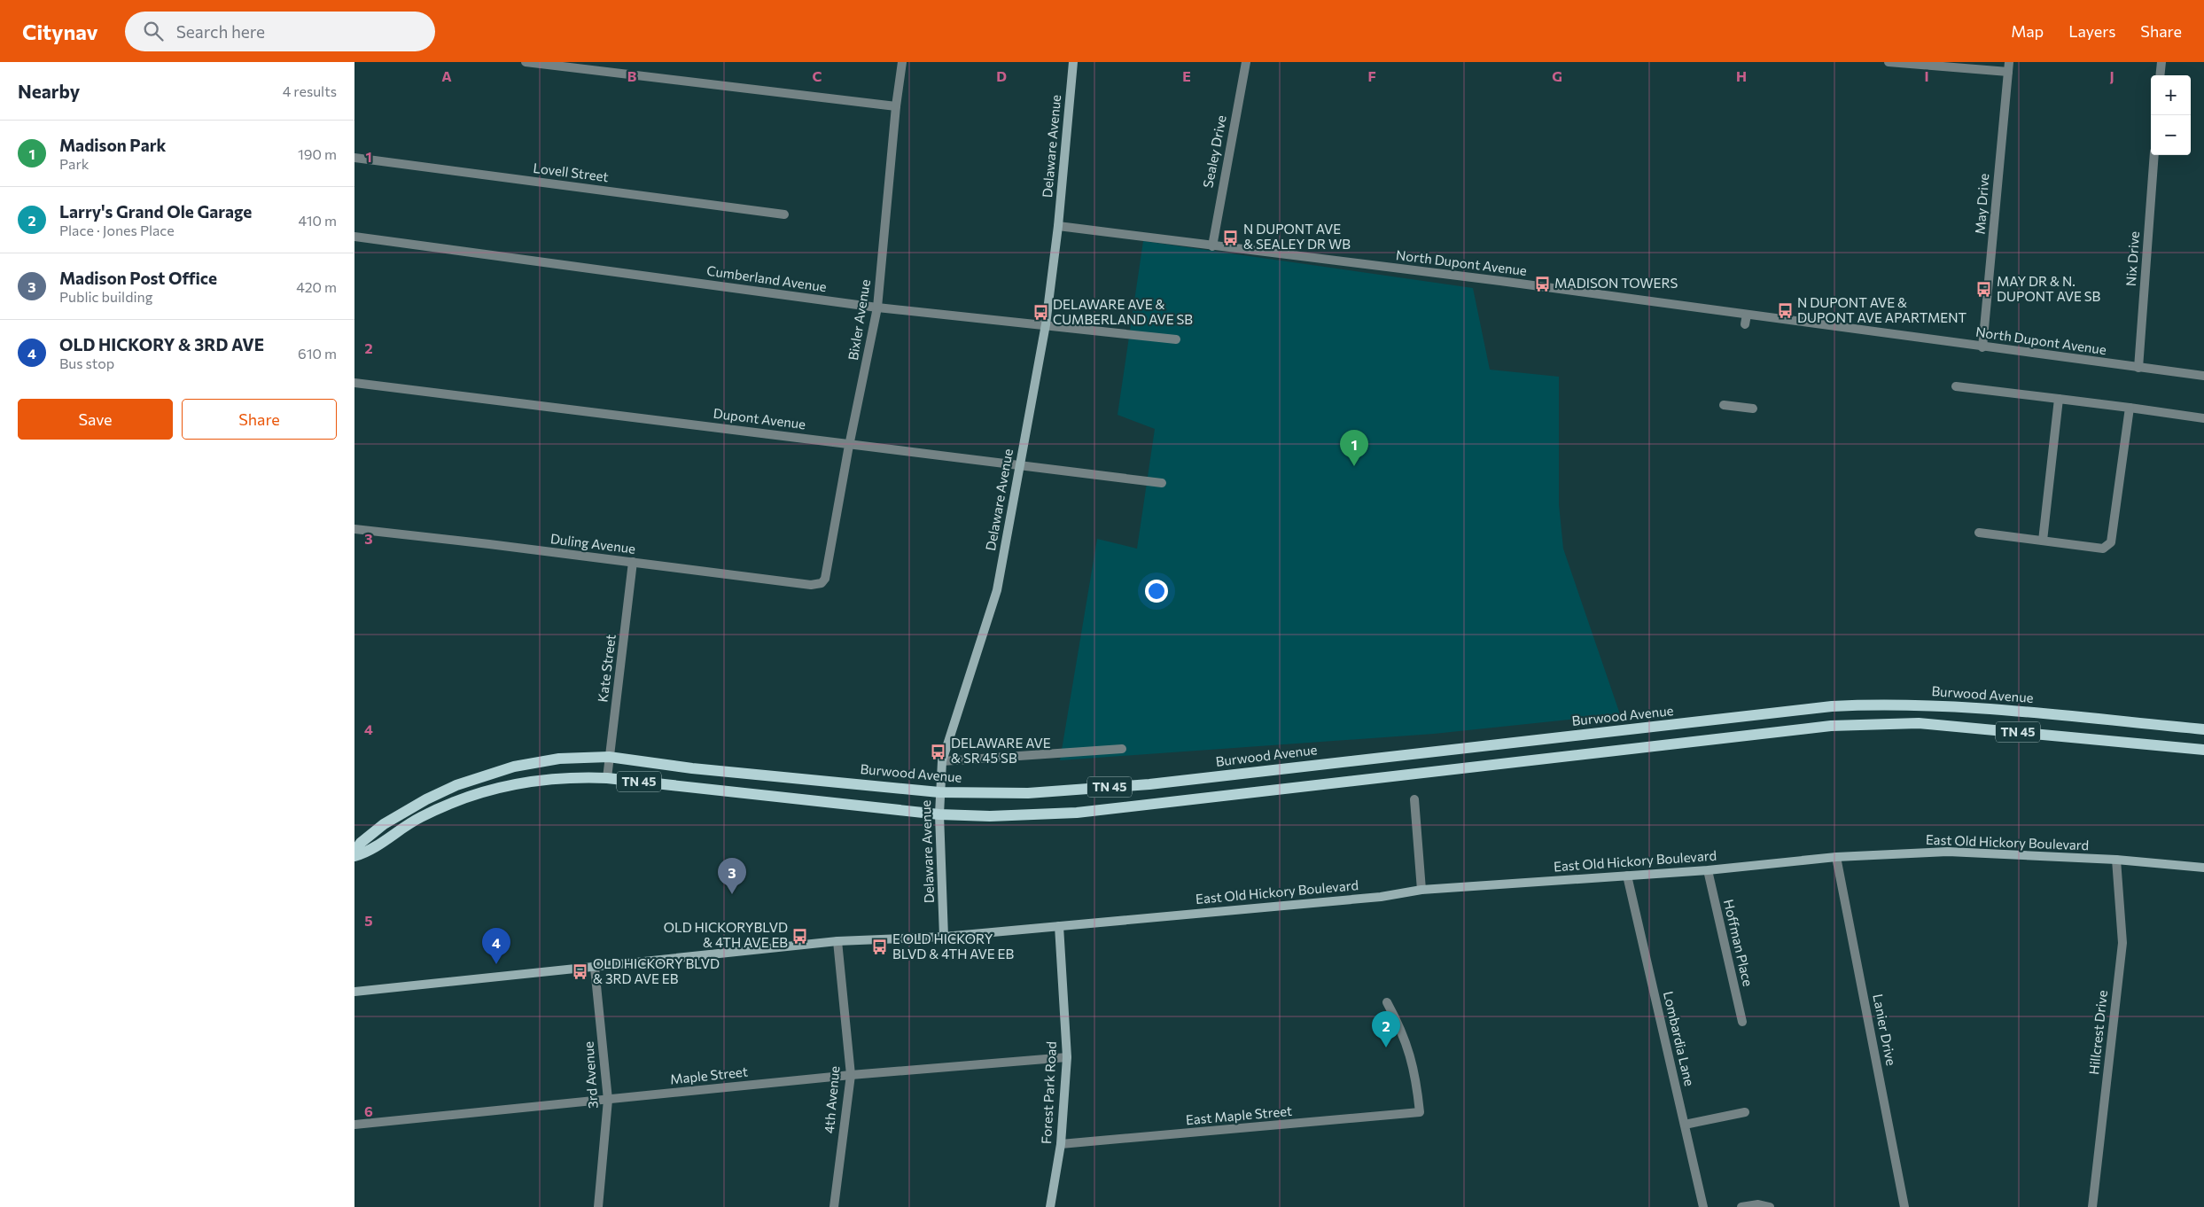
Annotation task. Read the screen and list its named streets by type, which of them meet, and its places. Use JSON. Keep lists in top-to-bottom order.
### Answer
{
  "streets": {
    "main road": ["Burwood Avenue", "TN 45"],
    "street": [
      "Delaware Avenue",
      "Sealey Drive",
      "Lovell Street",
      "May Drive",
      "Nix Drive",
      "North Dupont Avenue",
      "Cumberland Avenue",
      "Bixler Avenue",
      "Dupont Avenue",
      "Duling Avenue",
      "Kate Street",
      "East Old Hickory Boulevard",
      "Hoffman Place",
      "Lanier Drive",
      "Hillcrest Drive",
      "Lombardia Lane",
      "3rd Avenue",
      "Maple Street",
      "Forest Park Road",
      "4th Avenue",
      "East Maple Street"
    ]
  },
  "crossings": [
    ["Delaware Avenue", "North Dupont Avenue"],
    ["Delaware Avenue", "Cumberland Avenue"],
    ["Delaware Avenue", "Dupont Avenue"],
    ["Delaware Avenue", "Burwood Avenue"],
    ["Delaware Avenue", "TN 45"],
    ["Delaware Avenue", "East Old Hickory Boulevard"],
    ["Sealey Drive", "North Dupont Avenue"],
    ["May Drive", "North Dupont Avenue"],
    ["Nix Drive", "North Dupont Avenue"],
    ["Cumberland Avenue", "Bixler Avenue"],
    ["Bixler Avenue", "Dupont Avenue"],
    ["Bixler Avenue", "Duling Avenue"],
    ["Duling Avenue", "Kate Street"],
    ["Kate Street", "Burwood Avenue"],
    ["Kate Street", "TN 45"],
    ["East Old Hickory Boulevard", "Hoffman Place"],
    ["East Old Hickory Boulevard", "Lanier Drive"],
    ["East Old Hickory Boulevard", "Hillcrest Drive"],
    ["East Old Hickory Boulevard", "Lombardia Lane"],
    ["East Old Hickory Boulevard", "3rd Avenue"],
    ["East Old Hickory Boulevard", "Forest Park Road"],
    ["East Old Hickory Boulevard", "4th Avenue"],
    ["3rd Avenue", "Maple Street"],
    ["Maple Street", "Forest Park Road"],
    ["Maple Street", "4th Avenue"],
    ["Forest Park Road", "East Maple Street"]
  ],
  "places": {
    "bus stop": [
      "N DUPONT AVE & SEALEY DR WB",
      "MADISON TOWERS",
      "MAY DR & N. DUPONT AVE SB",
      "N DUPONT AVE & DUPONT AVE APARTMENT",
      "DELAWARE AVE & CUMBERLAND AVE SB",
      "DELAWARE AVE & SR 45 SB",
      "OLD HICKORYBLVD & 4TH AVE EB",
      "E OLD HICKORY BLVD & 4TH AVE EB",
      "OLD HICKORY BLVD & 3RD AVE EB"
    ]
  },
  "page": {
    "header": "Citynav",
    "search": "Search here",
    "nav": ["Map", "Layers", "Share"],
    "heading": ["Nearby", "4 results"],
    "map_buttons": ["+", "−"],
    "list": [
      {
        "mark": "1",
        "name": "Madison Park",
        "note": "Park",
        "value": "190 m"
      },
      {
        "mark": "2",
        "name": "Larry's Grand Ole Garage",
        "note": "Place · Jones Place",
        "value": "410 m"
      },
      {
        "mark": "3",
        "name": "Madison Post Office",
        "note": "Public building",
        "value": "420 m"
      },
      {
        "mark": "4",
        "name": "OLD HICKORY & 3RD AVE",
        "note": "Bus stop",
        "value": "610 m"
      }
    ],
    "buttons": ["Save", "Share"],
    "pins": [
      "1",
      "3",
      "4",
      "2"
    ]
  },
  "grid": {
    "columns": [
      "A",
      "B",
      "C",
      "D",
      "E",
      "F",
      "G",
      "H",
      "I",
      "J"
    ],
    "rows": [
      "1",
      "2",
      "3",
      "4",
      "5",
      "6"
    ]
  }
}
